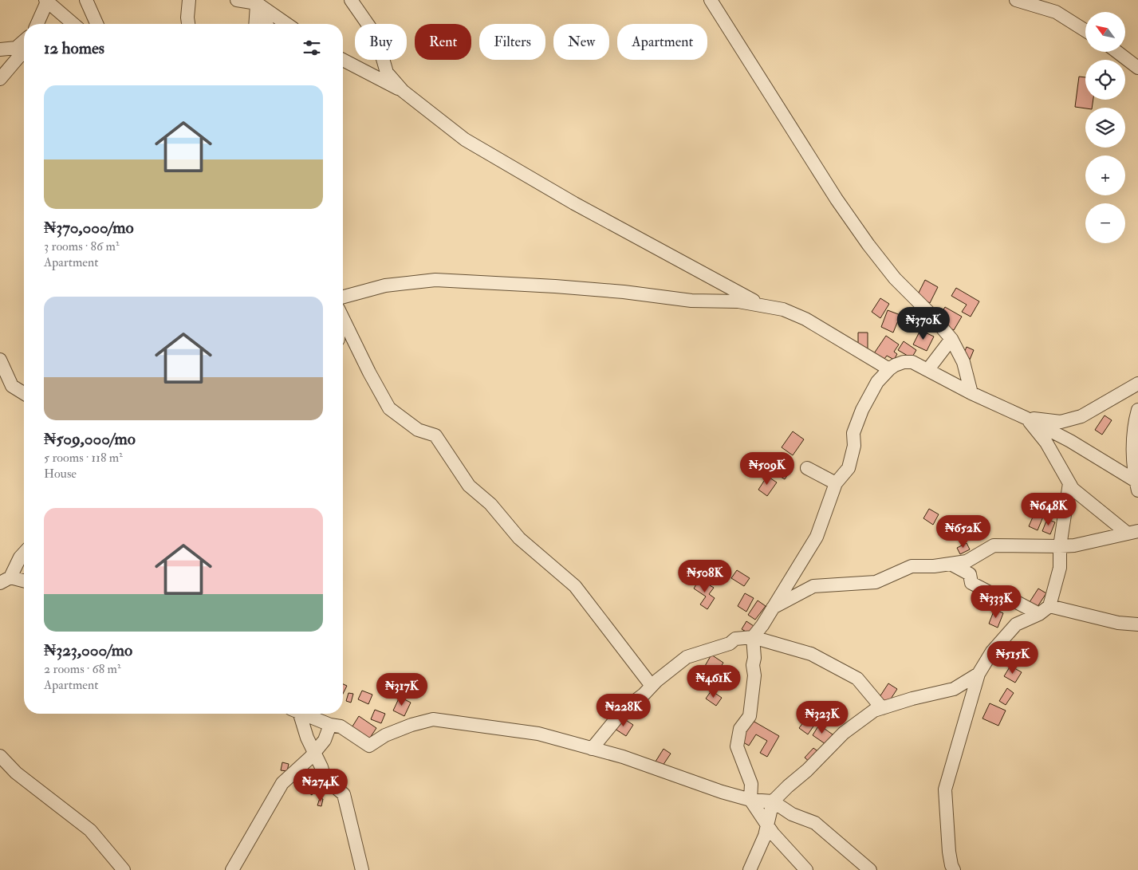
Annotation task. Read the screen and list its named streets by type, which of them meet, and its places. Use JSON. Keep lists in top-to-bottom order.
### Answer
{
  "north": "top left",
  "page": {
    "map_buttons": ["+", "−"],
    "chip": [
      "Buy",
      "Rent",
      "Filters",
      "New",
      "Apartment"
    ],
    "heading": "12 homes",
    "list": [
      {
        "name": "₦370,000/mo",
        "note": "3 rooms · 86 m² · Apartment"
      },
      {
        "name": "₦509,000/mo",
        "note": "5 rooms · 118 m² · House"
      },
      {
        "name": "₦323,000/mo",
        "note": "2 rooms · 68 m² · Apartment"
      }
    ],
    "price": [
      "₦370K",
      "₦509K",
      "₦648K",
      "₦652K",
      "₦508K",
      "₦333K",
      "₦515K",
      "₦461K",
      "₦317K",
      "₦228K",
      "₦323K",
      "₦274K"
    ]
  }
}
